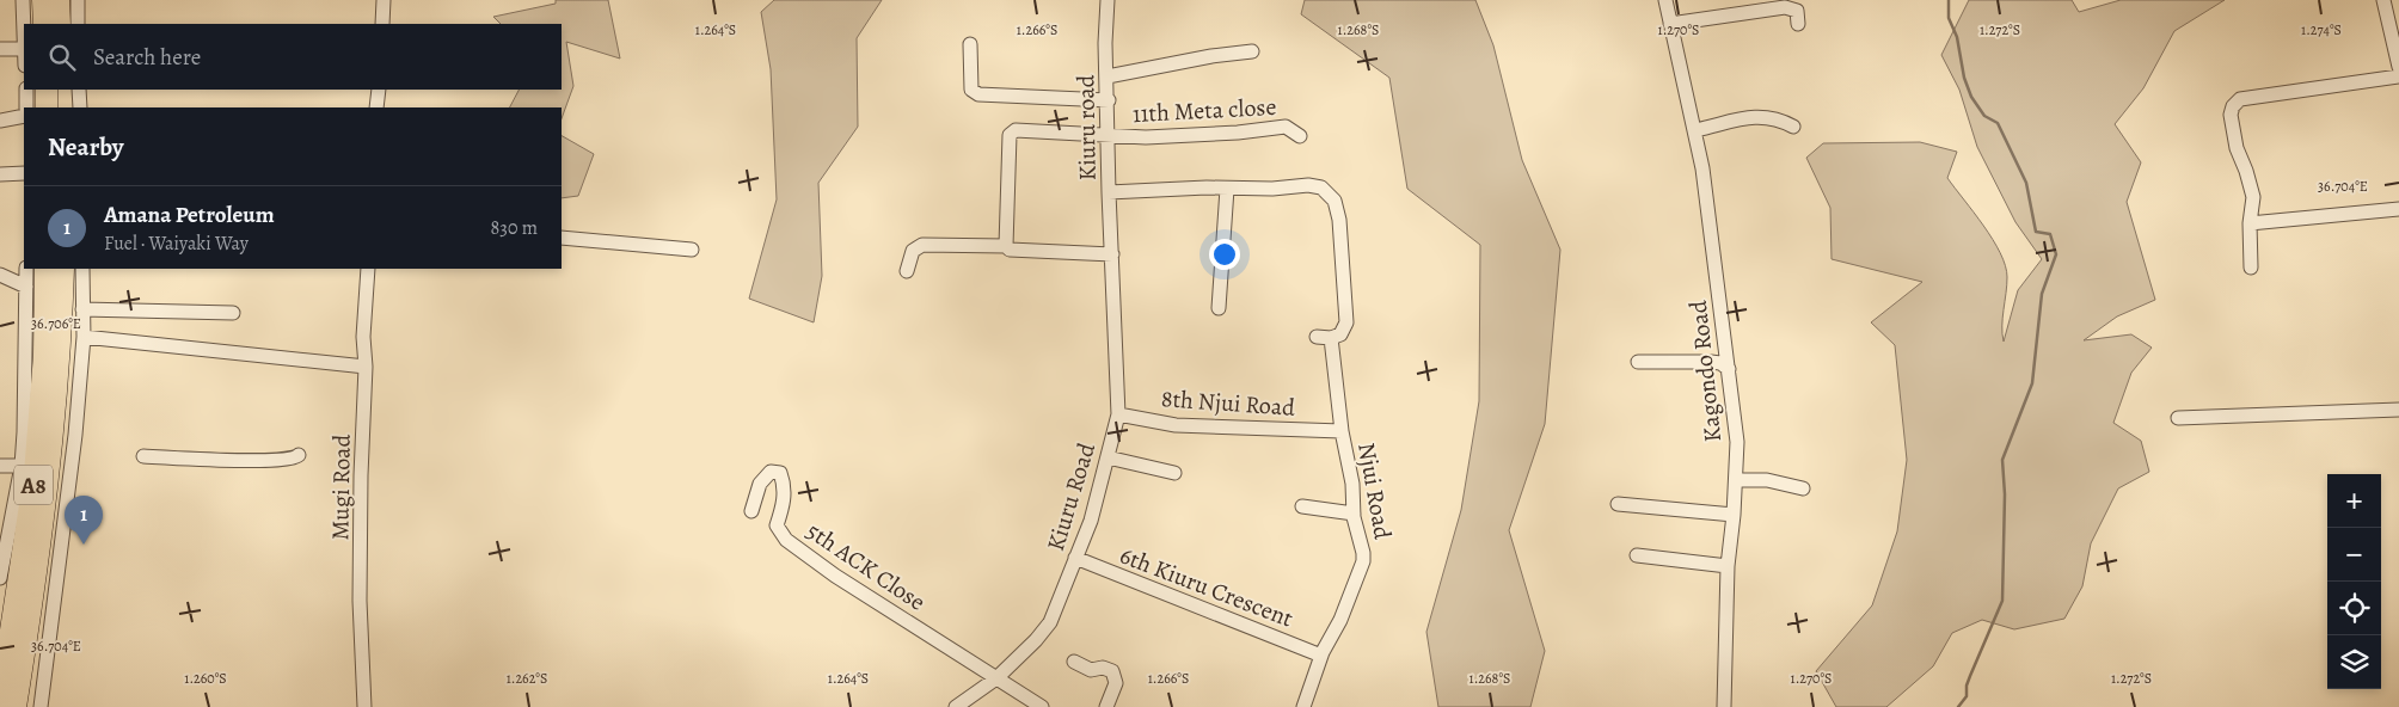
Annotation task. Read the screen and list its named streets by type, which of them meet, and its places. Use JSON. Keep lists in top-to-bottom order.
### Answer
{
  "streets": {
    "highway": ["A8"],
    "street": [
      "11th Meta close",
      "Kiuru road",
      "Kagondo Road",
      "8th Njui Road",
      "Mugi Road",
      "Njui Road",
      "Kiuru Road",
      "5th ACK Close",
      "6th Kiuru Crescent"
    ]
  },
  "crossings": [
    ["11th Meta close", "Kiuru road"],
    ["Kiuru road", "Kiuru Road"],
    ["8th Njui Road", "Njui Road"],
    ["8th Njui Road", "Kiuru Road"],
    ["Njui Road", "6th Kiuru Crescent"],
    ["Kiuru Road", "5th ACK Close"],
    ["Kiuru Road", "6th Kiuru Crescent"]
  ],
  "page": {
    "search": "Search here",
    "heading": "Nearby",
    "list": [
      {
        "mark": "1",
        "name": "Amana Petroleum",
        "note": "Fuel · Waiyaki Way",
        "value": "830 m"
      }
    ],
    "map_buttons": ["+", "−"],
    "pins": "1"
  },
  "coordinates": [
    "1.264°S",
    "1.266°S",
    "1.268°S",
    "1.270°S",
    "1.272°S",
    "1.274°S",
    "36.704°E",
    "36.706°E",
    "1.260°S",
    "1.262°S"
  ]
}
